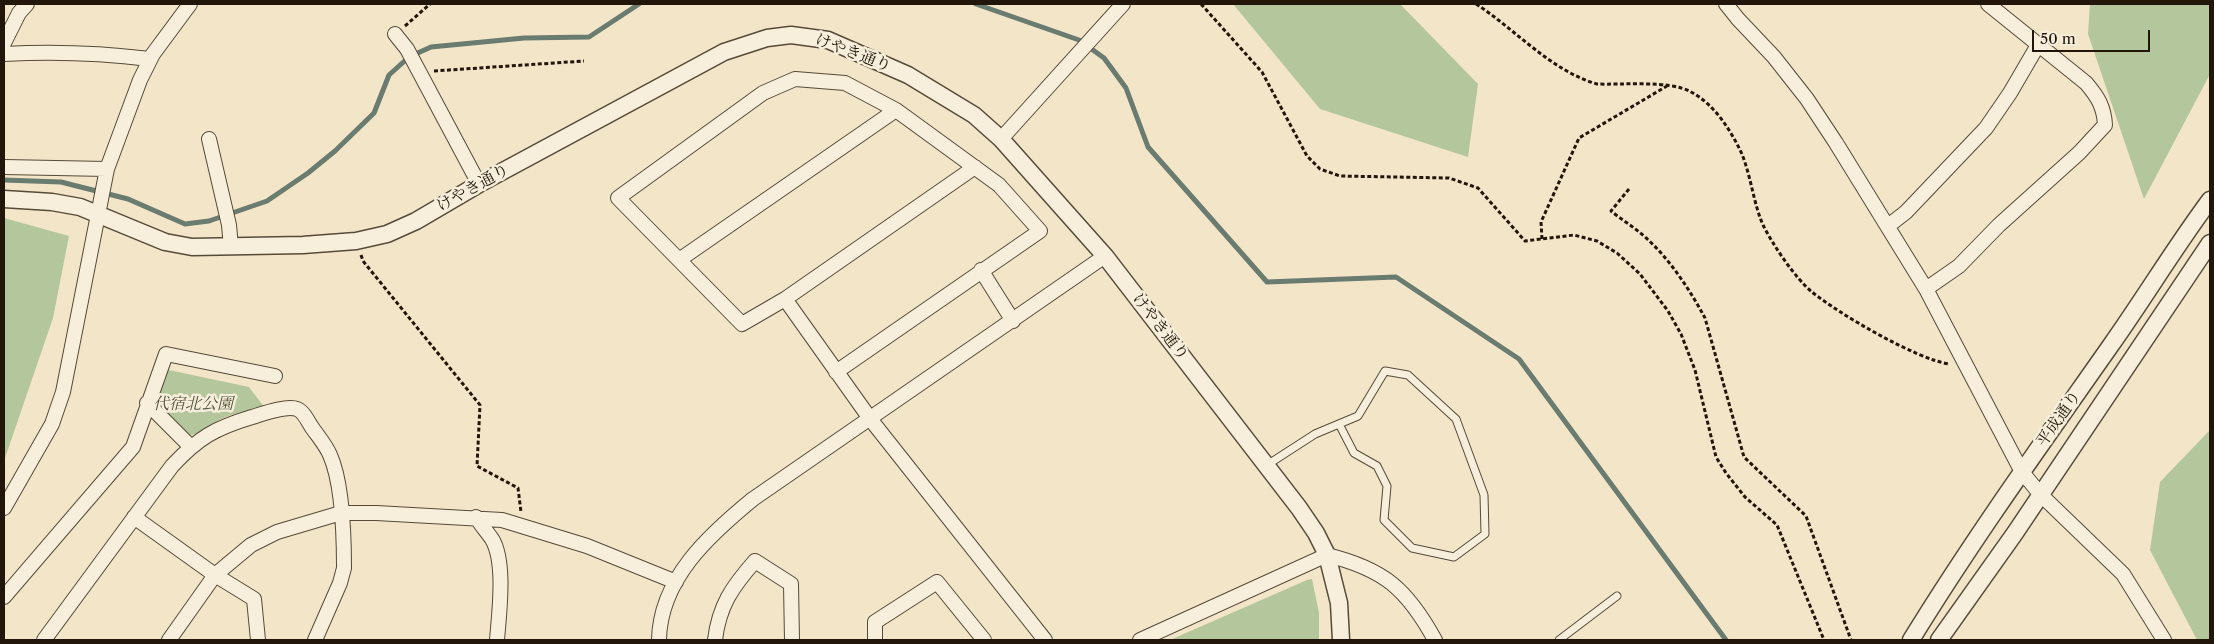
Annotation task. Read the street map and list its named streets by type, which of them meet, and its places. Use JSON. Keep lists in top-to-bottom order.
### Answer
{
  "streets": {
    "street": ["けやき通り", "平成通り"]
  },
  "parks": ["代宿北公園"],
  "scale_bar": "50 m"
}
